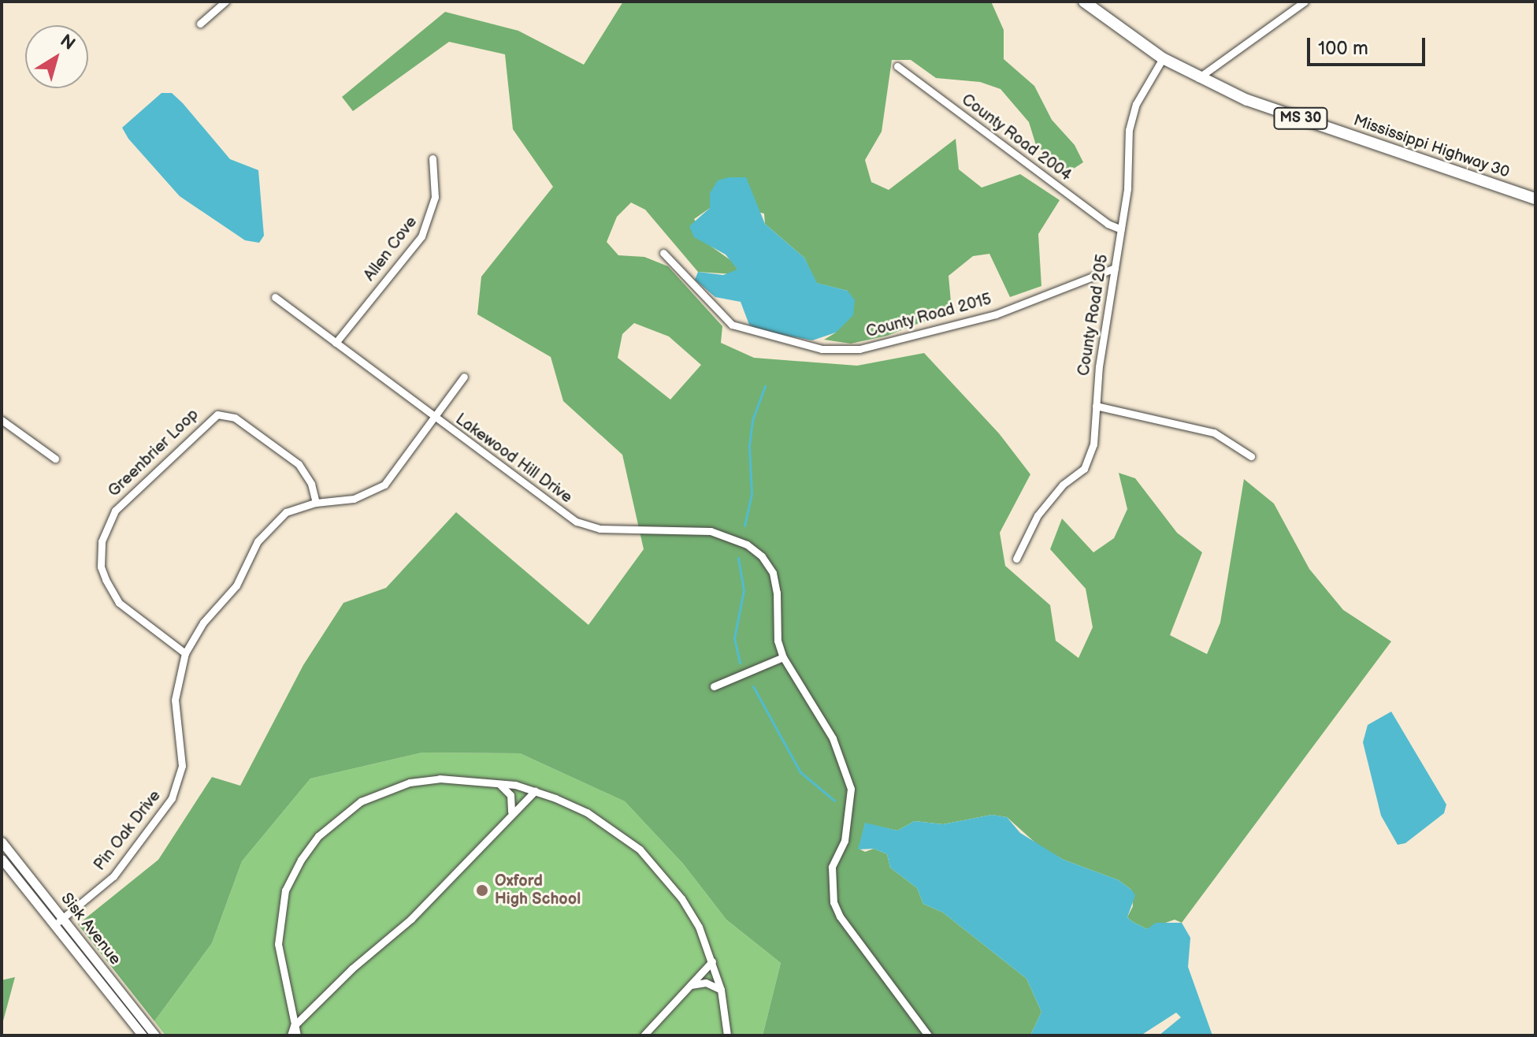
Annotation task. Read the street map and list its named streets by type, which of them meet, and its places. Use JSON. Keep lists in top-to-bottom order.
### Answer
{
  "streets": {
    "main road": ["MS 30", "Mississippi Highway 30"],
    "street": [
      "County Road 2004",
      "Allen Cove",
      "County Road 205",
      "County Road 2015",
      "Greenbrier Loop",
      "Lakewood Hill Drive",
      "Pin Oak Drive",
      "Sisk Avenue"
    ]
  },
  "crossings": [
    ["County Road 2004", "County Road 205"],
    ["Mississippi Highway 30", "County Road 205"],
    ["Allen Cove", "Lakewood Hill Drive"],
    ["County Road 205", "County Road 2015"],
    ["Greenbrier Loop", "Pin Oak Drive"],
    ["Lakewood Hill Drive", "Pin Oak Drive"],
    ["Pin Oak Drive", "Sisk Avenue"]
  ],
  "places": ["Oxford High School"],
  "scale_bar": "100 m",
  "north": "top right"
}
